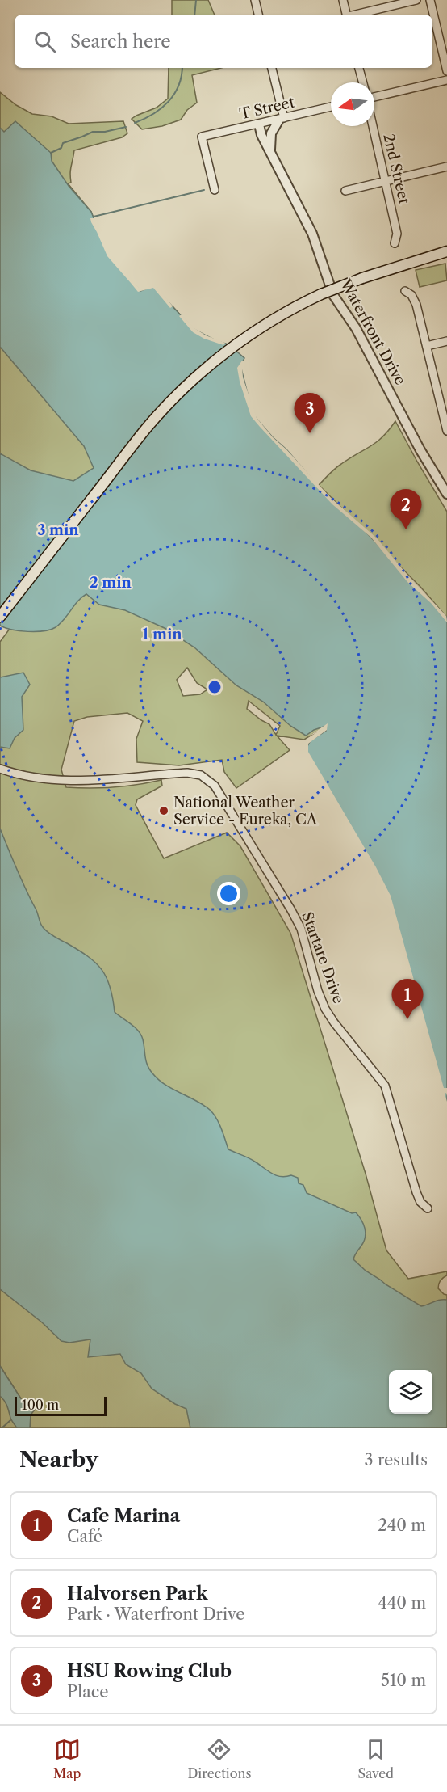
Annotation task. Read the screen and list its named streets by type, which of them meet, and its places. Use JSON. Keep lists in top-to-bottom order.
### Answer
{
  "streets": {
    "street": [
      "T Street",
      "2nd Street",
      "Waterfront Drive",
      "Startare Drive"
    ]
  },
  "crossings": [
    ["T Street", "Waterfront Drive"]
  ],
  "places": ["National Weather Service - Eureka, CA"],
  "scale_bar": "100 m",
  "north": "left",
  "page": {
    "search": "Search here",
    "pins": ["3", "2", "1"],
    "scale": "100 m",
    "heading": ["Nearby", "3 results"],
    "list": [
      {
        "mark": "1",
        "name": "Cafe Marina",
        "note": "Café",
        "value": "240 m"
      },
      {
        "mark": "2",
        "name": "Halvorsen Park",
        "note": "Park · Waterfront Drive",
        "value": "440 m"
      },
      {
        "mark": "3",
        "name": "HSU Rowing Club",
        "note": "Place",
        "value": "510 m"
      }
    ],
    "nav": ["Map", "Directions", "Saved"]
  },
  "rings": ["3 min", "2 min", "1 min"]
}
